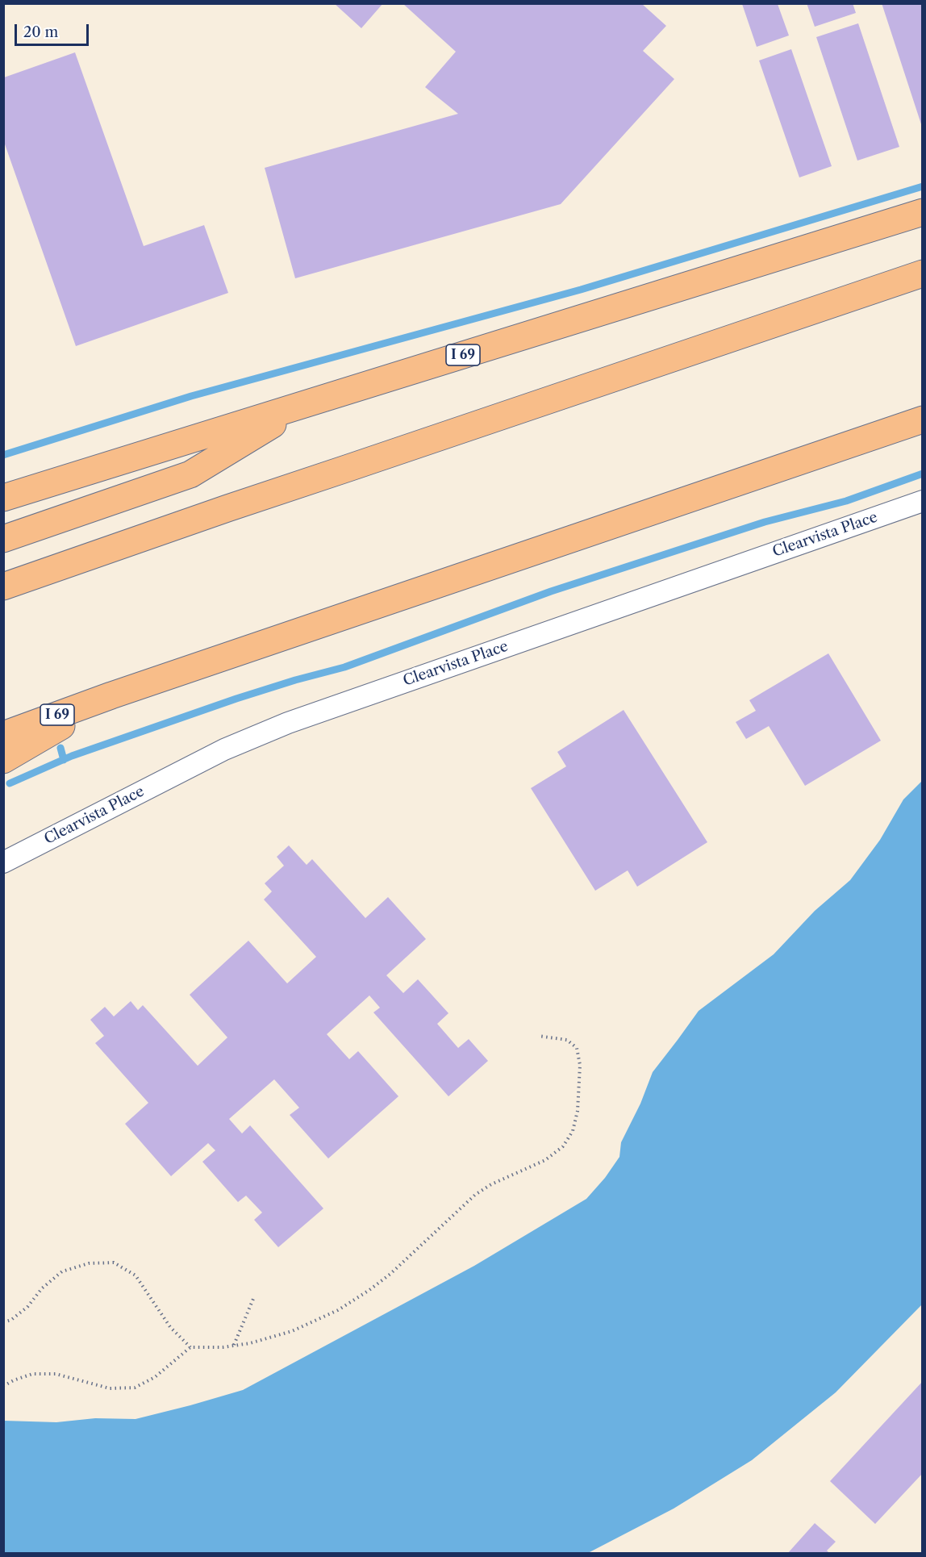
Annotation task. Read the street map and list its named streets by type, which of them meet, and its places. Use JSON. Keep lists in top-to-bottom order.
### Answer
{
  "streets": {
    "highway": ["I 69"],
    "street": ["Clearvista Place"]
  },
  "scale_bar": "20 m"
}
